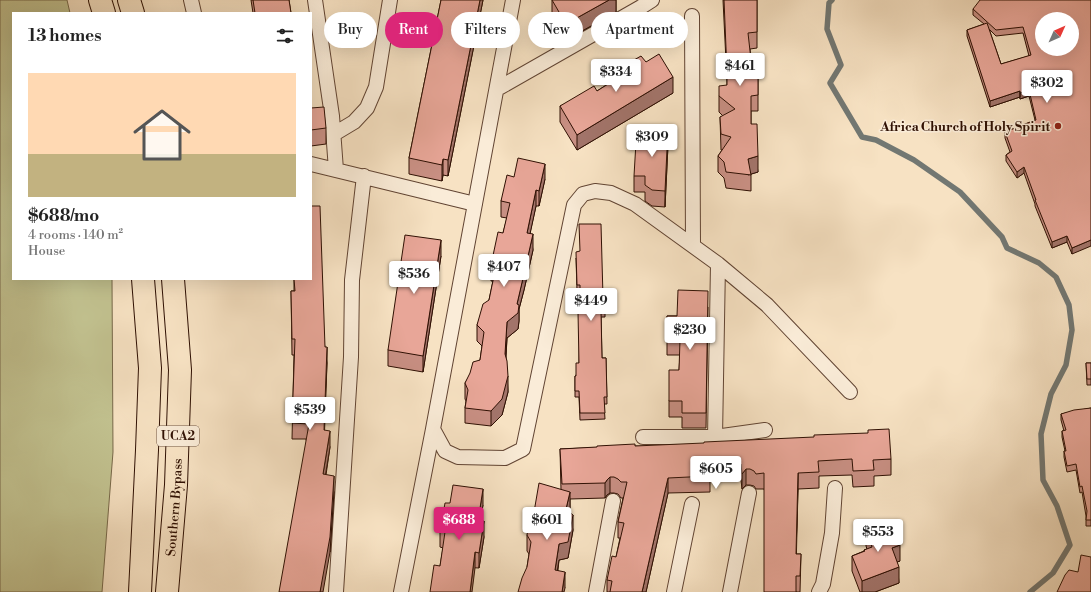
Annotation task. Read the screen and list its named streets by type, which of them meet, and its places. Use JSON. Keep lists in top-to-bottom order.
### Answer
{
  "streets": {
    "highway": ["UCA2", "Southern Bypass"]
  },
  "places": ["Africa Church of Holy Spirit"],
  "north": "top right",
  "page": {
    "chip": [
      "Buy",
      "Rent",
      "Filters",
      "New",
      "Apartment"
    ],
    "heading": "13 homes",
    "price": [
      "$461",
      "$334",
      "$302",
      "$309",
      "$407",
      "$536",
      "$449",
      "$230",
      "$539",
      "$605",
      "$688",
      "$601",
      "$553"
    ],
    "list": [
      {
        "name": "$688/mo",
        "note": "4 rooms · 140 m² · House"
      }
    ]
  }
}
